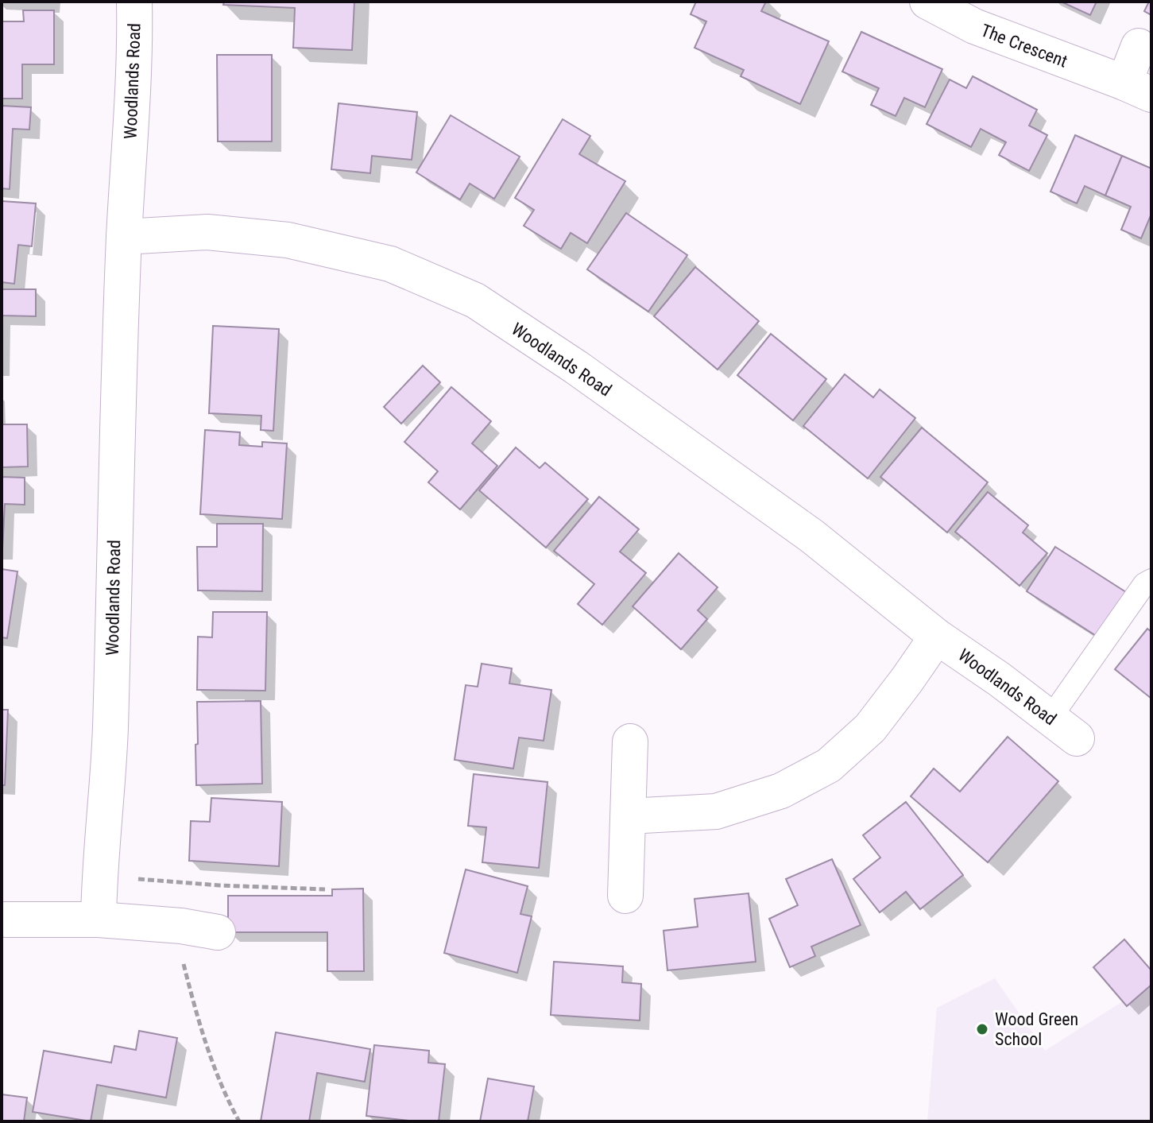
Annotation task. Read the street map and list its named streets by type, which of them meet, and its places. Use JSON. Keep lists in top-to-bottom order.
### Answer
{
  "streets": {
    "street": ["The Crescent", "Woodlands Road"]
  },
  "places": ["Wood Green School"]
}
